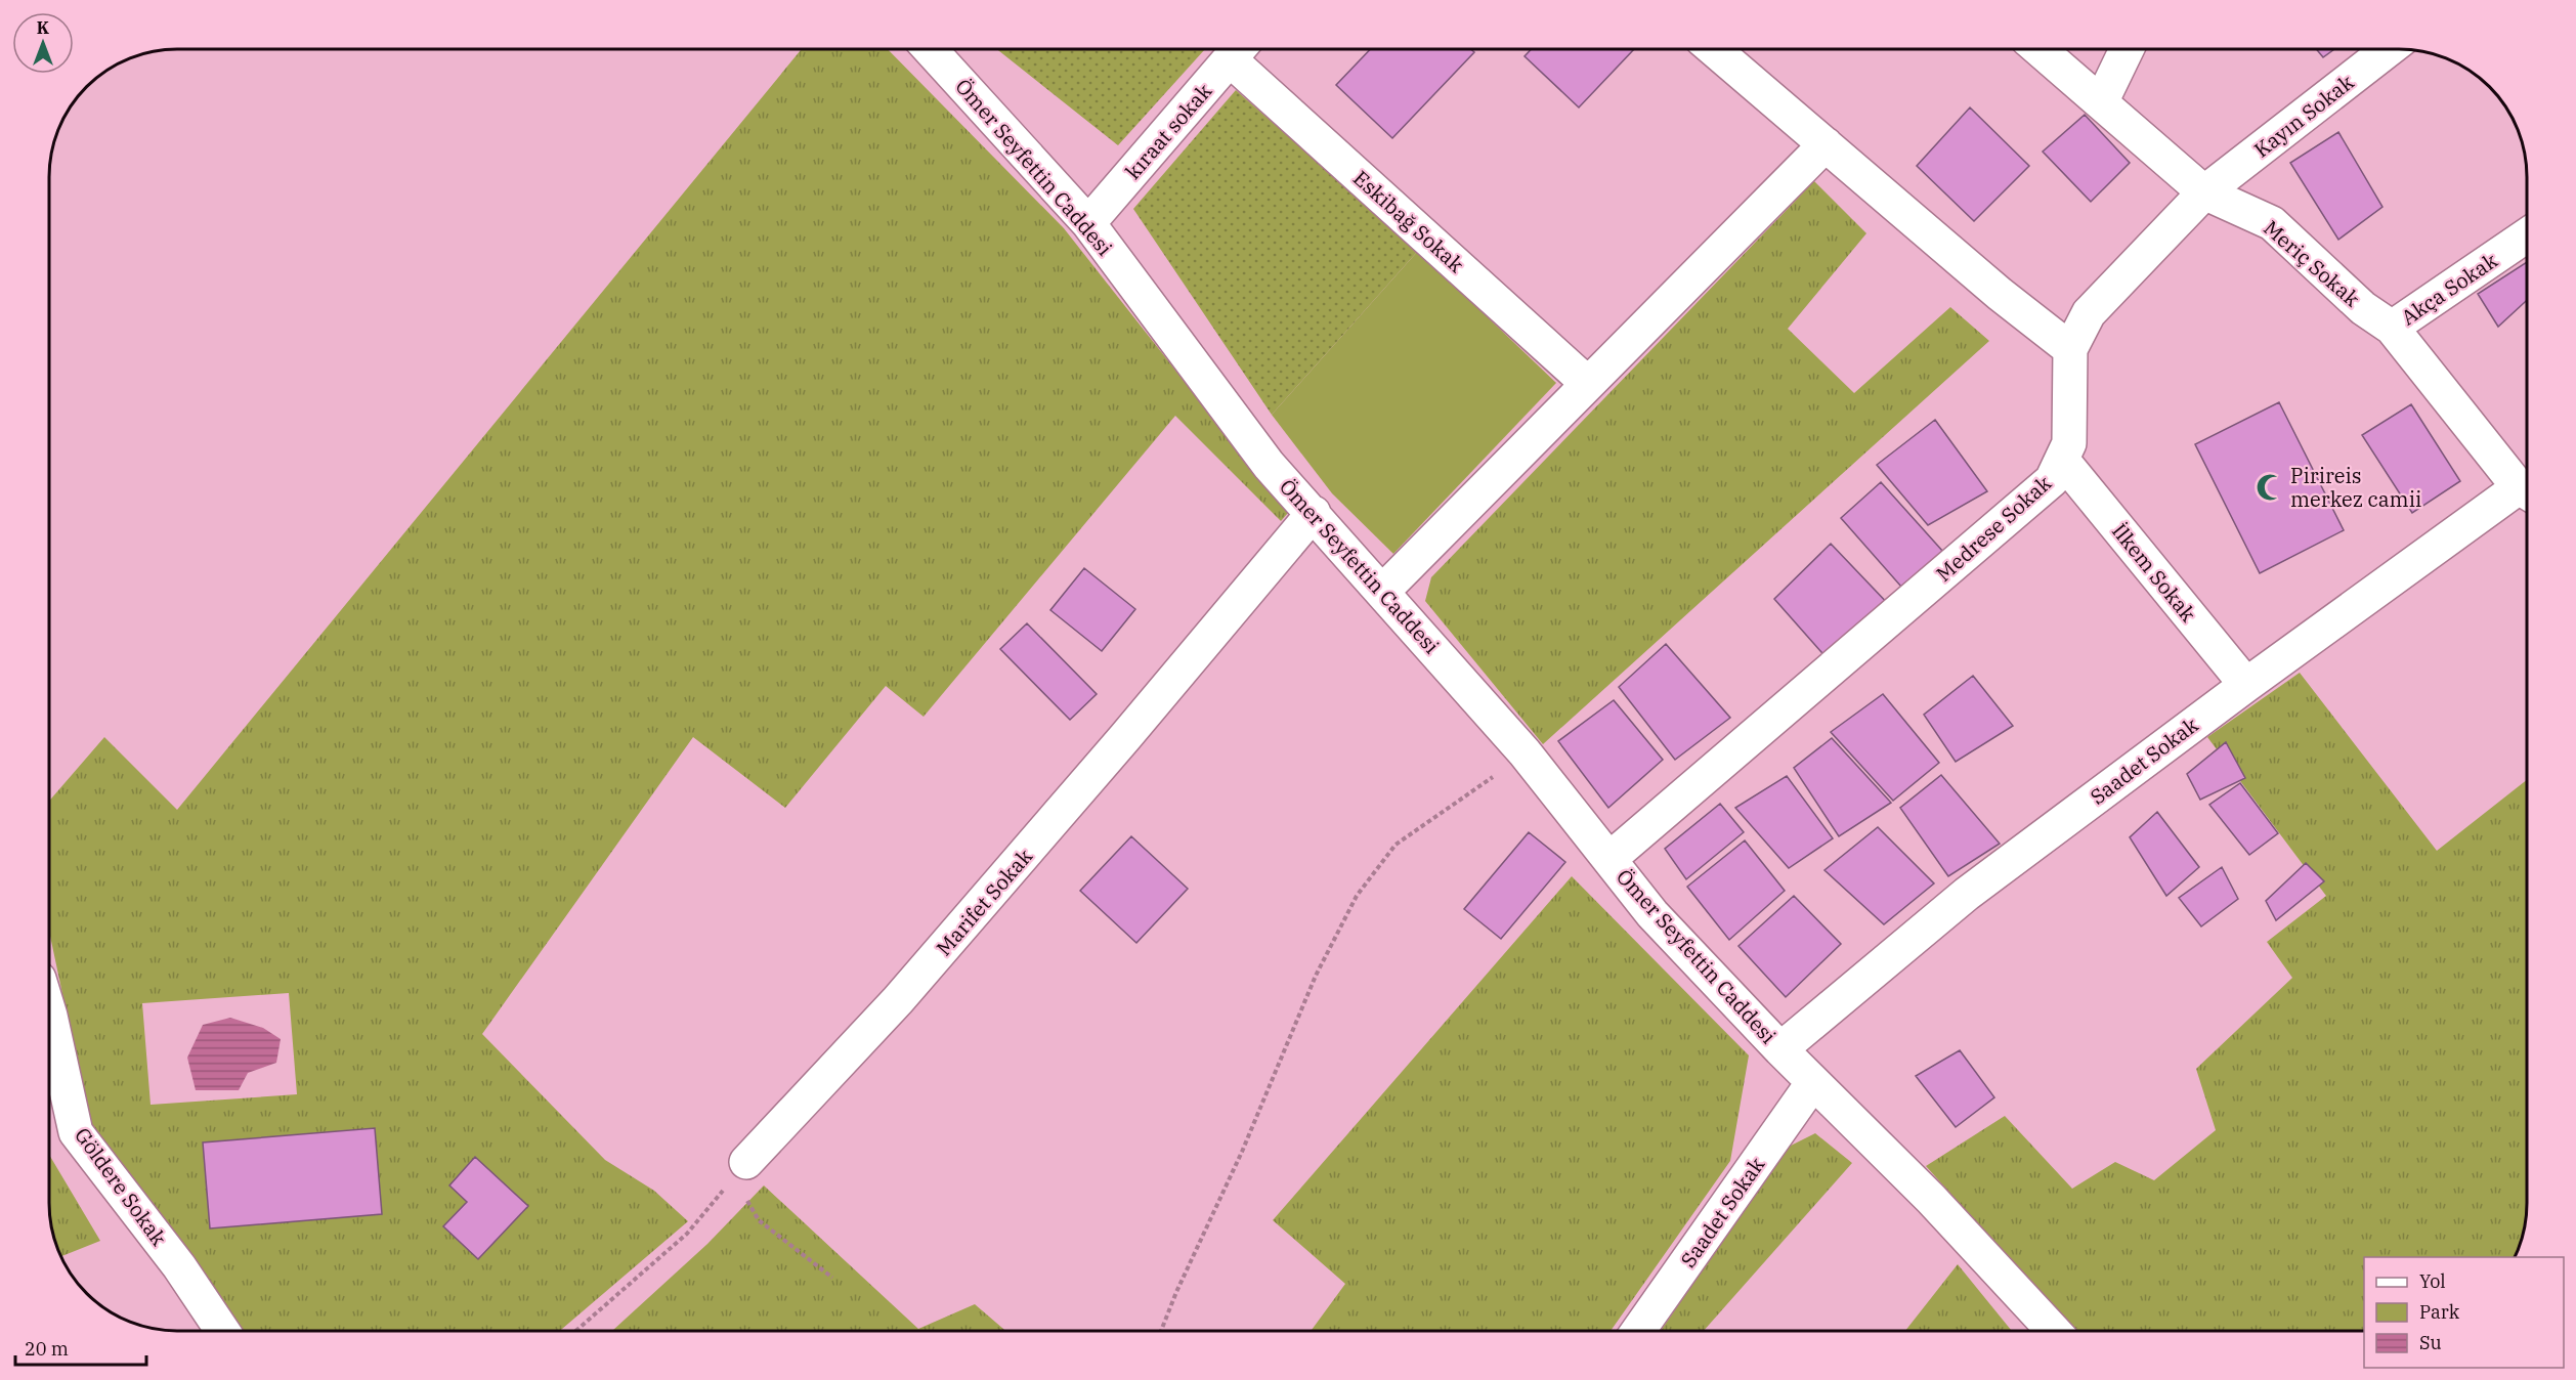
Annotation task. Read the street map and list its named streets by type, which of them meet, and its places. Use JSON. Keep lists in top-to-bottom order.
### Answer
{
  "streets": {
    "street": [
      "Kayın Sokak",
      "kıraat sokak",
      "Ömer Seyfettin Caddesi",
      "Eskibağ Sokak",
      "Meriç Sokak",
      "Akça Sokak",
      "Medrese Sokak",
      "İlkem Sokak",
      "Saadet Sokak",
      "Marifet Sokak",
      "Göldere Sokak"
    ]
  },
  "crossings": [
    ["Kayın Sokak", "Meriç Sokak"],
    ["Kayın Sokak", "Medrese Sokak"],
    ["kıraat sokak", "Ömer Seyfettin Caddesi"],
    ["kıraat sokak", "Eskibağ Sokak"],
    ["Ömer Seyfettin Caddesi", "Medrese Sokak"],
    ["Ömer Seyfettin Caddesi", "Saadet Sokak"],
    ["Ömer Seyfettin Caddesi", "Marifet Sokak"],
    ["Meriç Sokak", "Akça Sokak"],
    ["Medrese Sokak", "İlkem Sokak"],
    ["İlkem Sokak", "Saadet Sokak"]
  ],
  "places": {
    "mosque": ["Pirireis merkez camii"]
  },
  "legend": ["Yol", "Park", "Su"],
  "scale_bar": "20 m",
  "north": "top"
}
